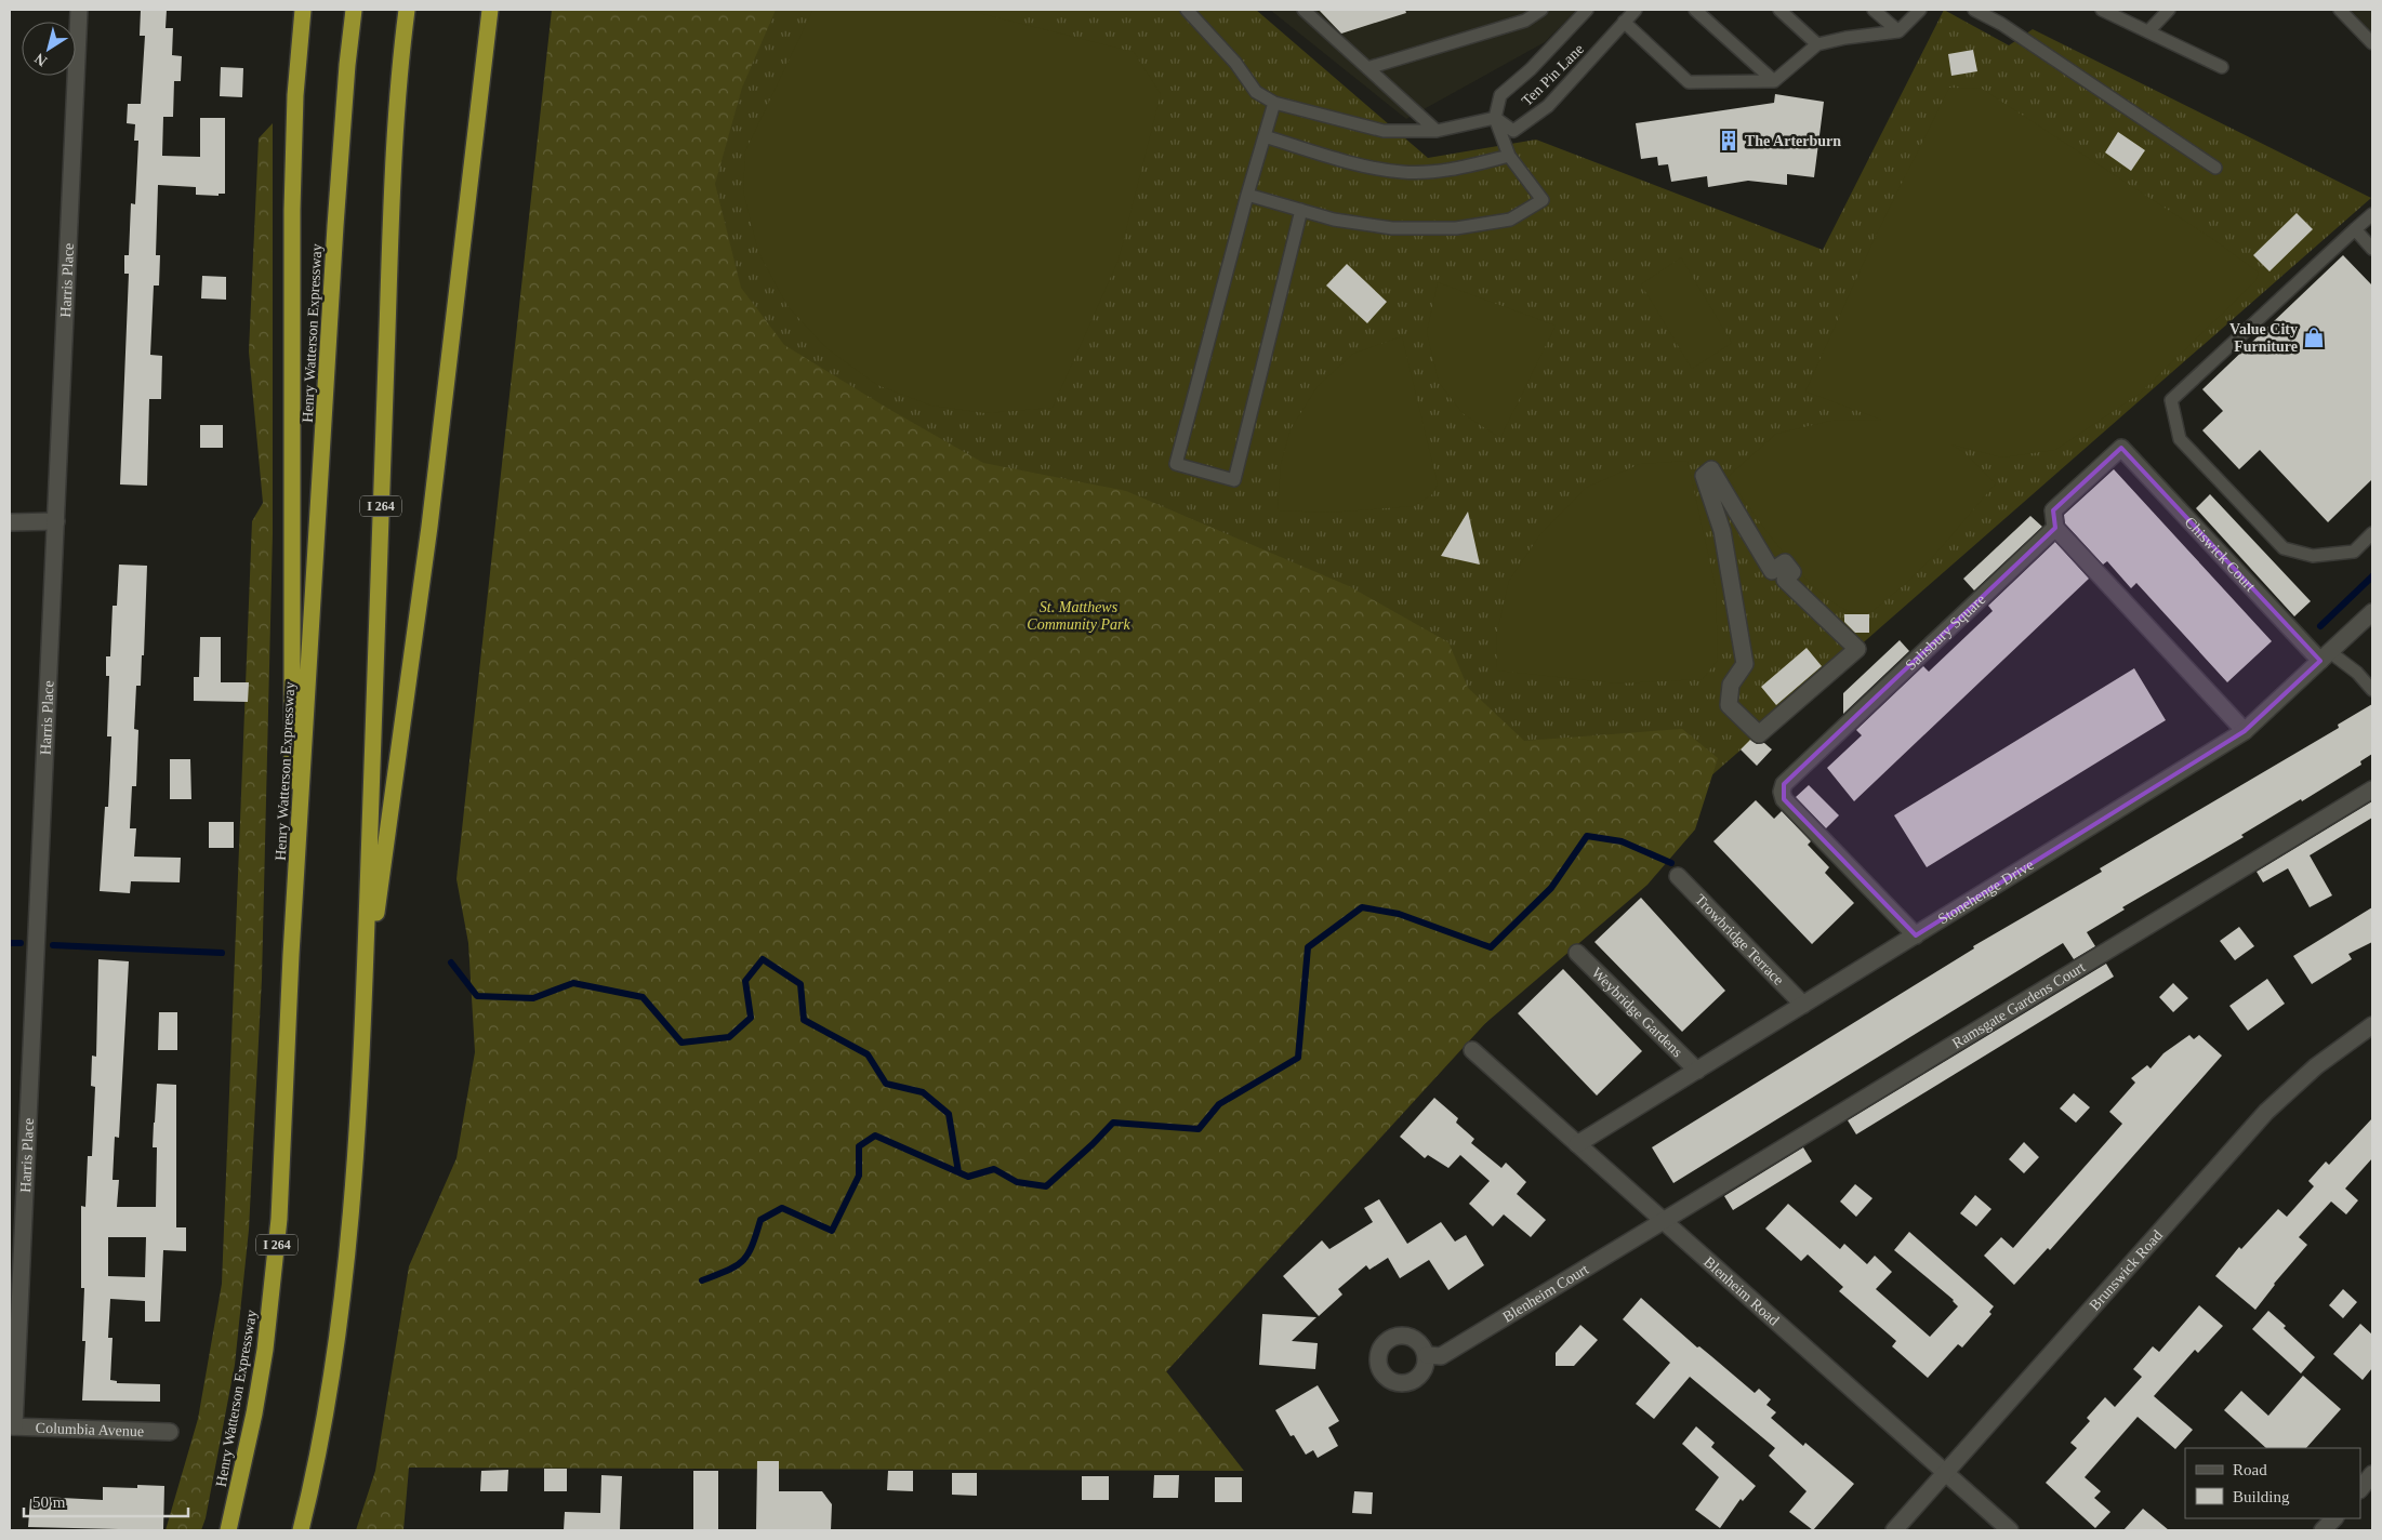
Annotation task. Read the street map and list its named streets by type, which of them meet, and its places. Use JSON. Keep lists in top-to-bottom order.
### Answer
{
  "streets": {
    "highway": ["Henry Watterson Expressway", "I 264"],
    "street": [
      "Harris Place",
      "Chiswick Court",
      "Salisbury Square",
      "Stonehenge Drive",
      "Trowbridge Terrace",
      "Ramsgate Gardens Court",
      "Weybridge Gardens",
      "Brunswick Road",
      "Blenheim Road",
      "Blenheim Court",
      "Columbia Avenue"
    ],
    "lane": ["Ten Pin Lane"]
  },
  "crossings": [
    ["Harris Place", "Columbia Avenue"],
    ["Chiswick Court", "Salisbury Square"],
    ["Chiswick Court", "Stonehenge Drive"],
    ["Salisbury Square", "Stonehenge Drive"],
    ["Stonehenge Drive", "Trowbridge Terrace"],
    ["Stonehenge Drive", "Weybridge Gardens"],
    ["Stonehenge Drive", "Blenheim Road"],
    ["Ramsgate Gardens Court", "Blenheim Road"],
    ["Ramsgate Gardens Court", "Blenheim Court"],
    ["Brunswick Road", "Blenheim Road"],
    ["Blenheim Road", "Blenheim Court"]
  ],
  "parks": ["St. Matthews Community Park"],
  "places": {
    "building": ["The Arterburn"],
    "shop": ["Value City Furniture"]
  },
  "legend": ["Road", "Building"],
  "scale_bar": "50 m",
  "north": "bottom left"
}
